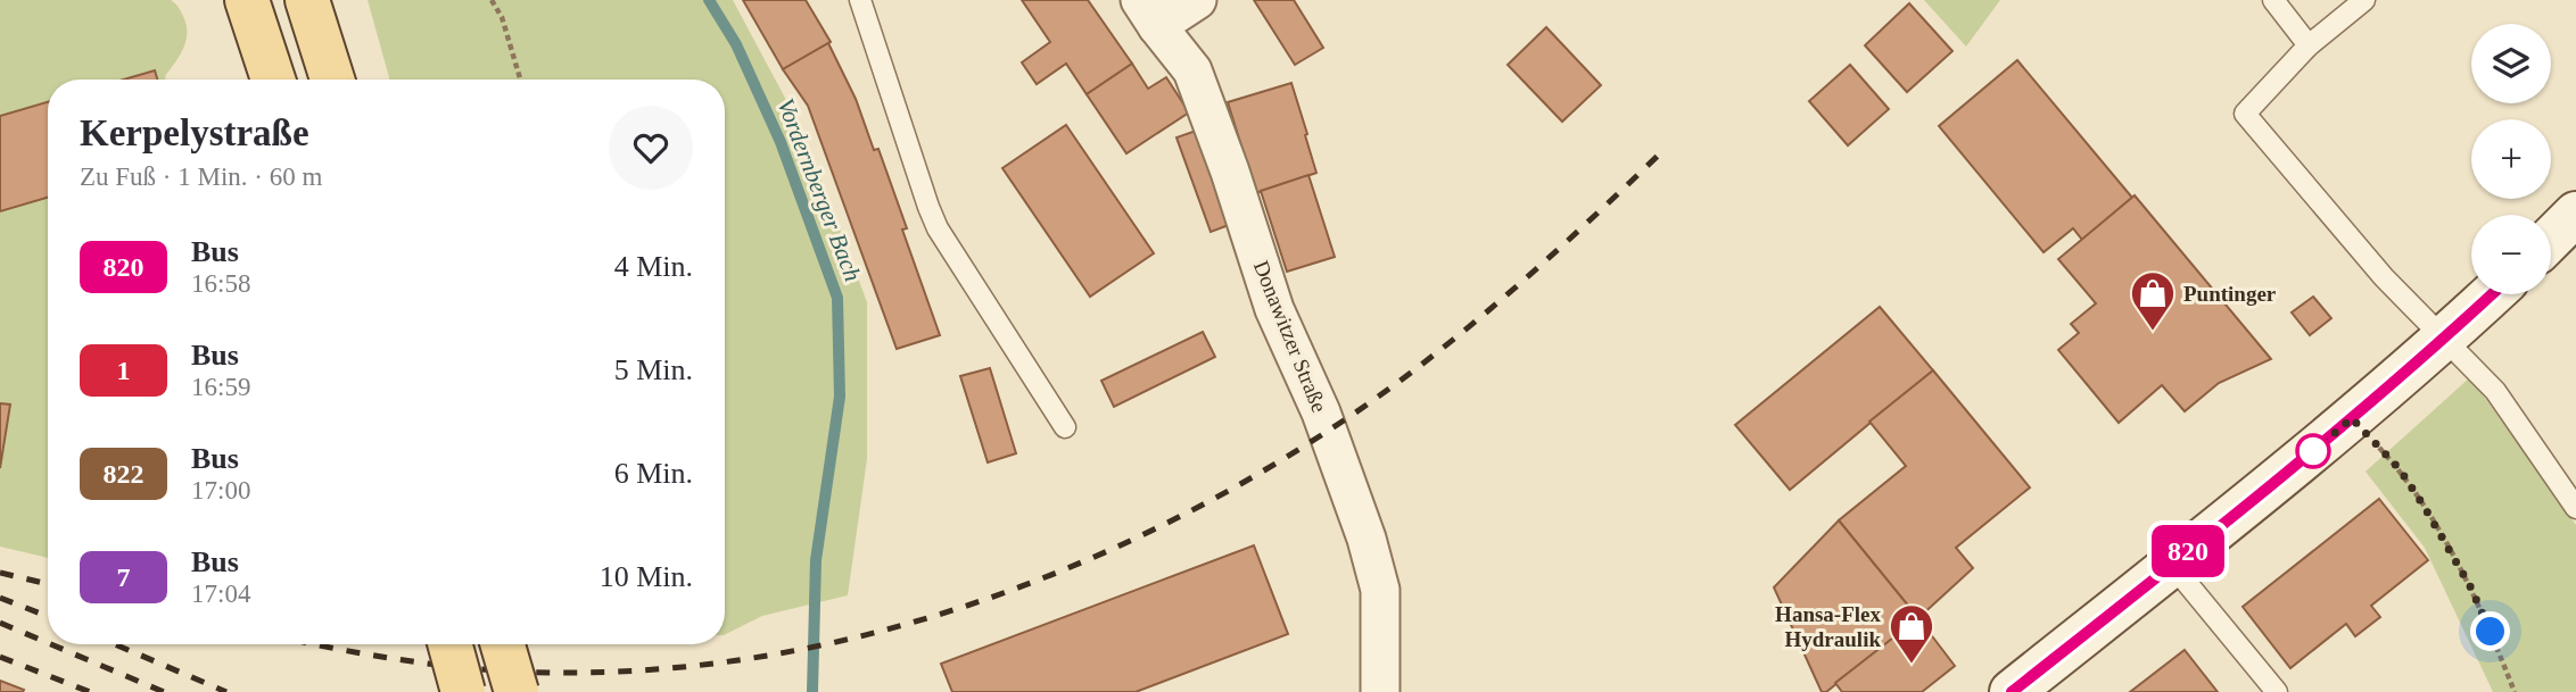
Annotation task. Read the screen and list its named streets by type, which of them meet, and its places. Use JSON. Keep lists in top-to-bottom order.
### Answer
{
  "streets": {
    "street": ["Donawitzer Straße"]
  },
  "water": ["Vordernberger Bach"],
  "places": {
    "shop": ["Puntinger", "Hansa-Flex Hydraulik"]
  },
  "lines": ["bus line 820"],
  "page": {
    "on_map": "820",
    "map_buttons": ["+", "−"],
    "heading": ["Kerpelystraße", "Zu Fuß · 1 Min. · 60 m"],
    "list": [
      {
        "mark": "820",
        "name": "Bus",
        "note": "16:58",
        "value": "4 Min."
      },
      {
        "mark": "1",
        "name": "Bus",
        "note": "16:59",
        "value": "5 Min."
      },
      {
        "mark": "822",
        "name": "Bus",
        "note": "17:00",
        "value": "6 Min."
      },
      {
        "mark": "7",
        "name": "Bus",
        "note": "17:04",
        "value": "10 Min."
      }
    ]
  }
}
